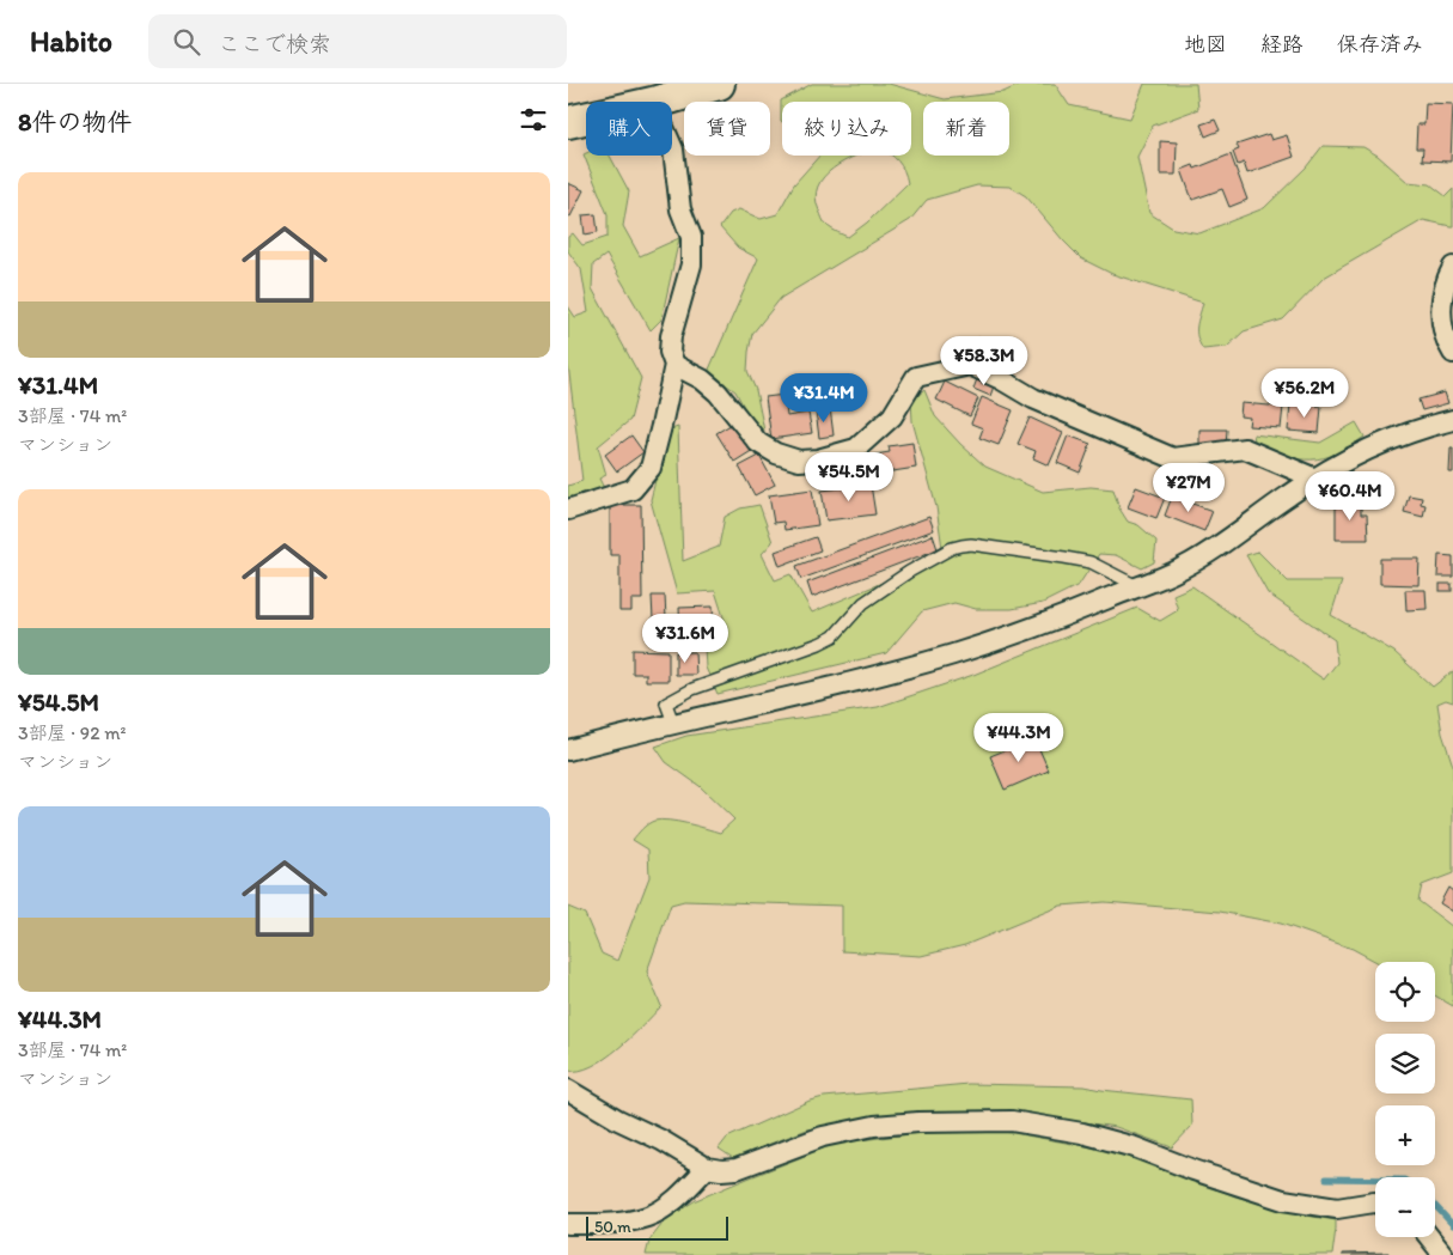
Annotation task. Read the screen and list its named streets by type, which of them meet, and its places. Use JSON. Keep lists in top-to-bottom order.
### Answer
{
  "scale_bar": "50 m",
  "page": {
    "header": "Habito",
    "search": "ここで検索",
    "nav": ["地図", "経路", "保存済み"],
    "heading": "8件の物件",
    "chip": [
      "購入",
      "賃貸",
      "絞り込み",
      "新着"
    ],
    "list": [
      {
        "name": "¥31.4M",
        "note": "3部屋 · 74 m² · マンション"
      },
      {
        "name": "¥54.5M",
        "note": "3部屋 · 92 m² · マンション"
      },
      {
        "name": "¥44.3M",
        "note": "3部屋 · 74 m² · マンション"
      }
    ],
    "price": [
      "¥58.3M",
      "¥56.2M",
      "¥31.4M",
      "¥54.5M",
      "¥27M",
      "¥60.4M",
      "¥31.6M",
      "¥44.3M"
    ],
    "map_buttons": ["+", "−"],
    "scale": "50 m"
  }
}
